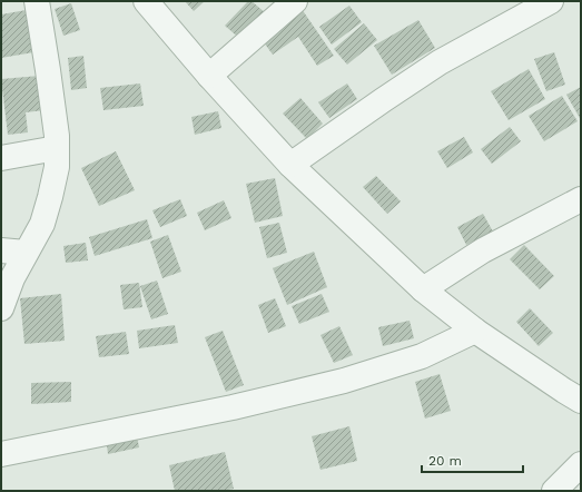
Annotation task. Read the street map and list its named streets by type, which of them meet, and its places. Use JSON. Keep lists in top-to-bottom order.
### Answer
{
  "scale_bar": "20 m"
}
